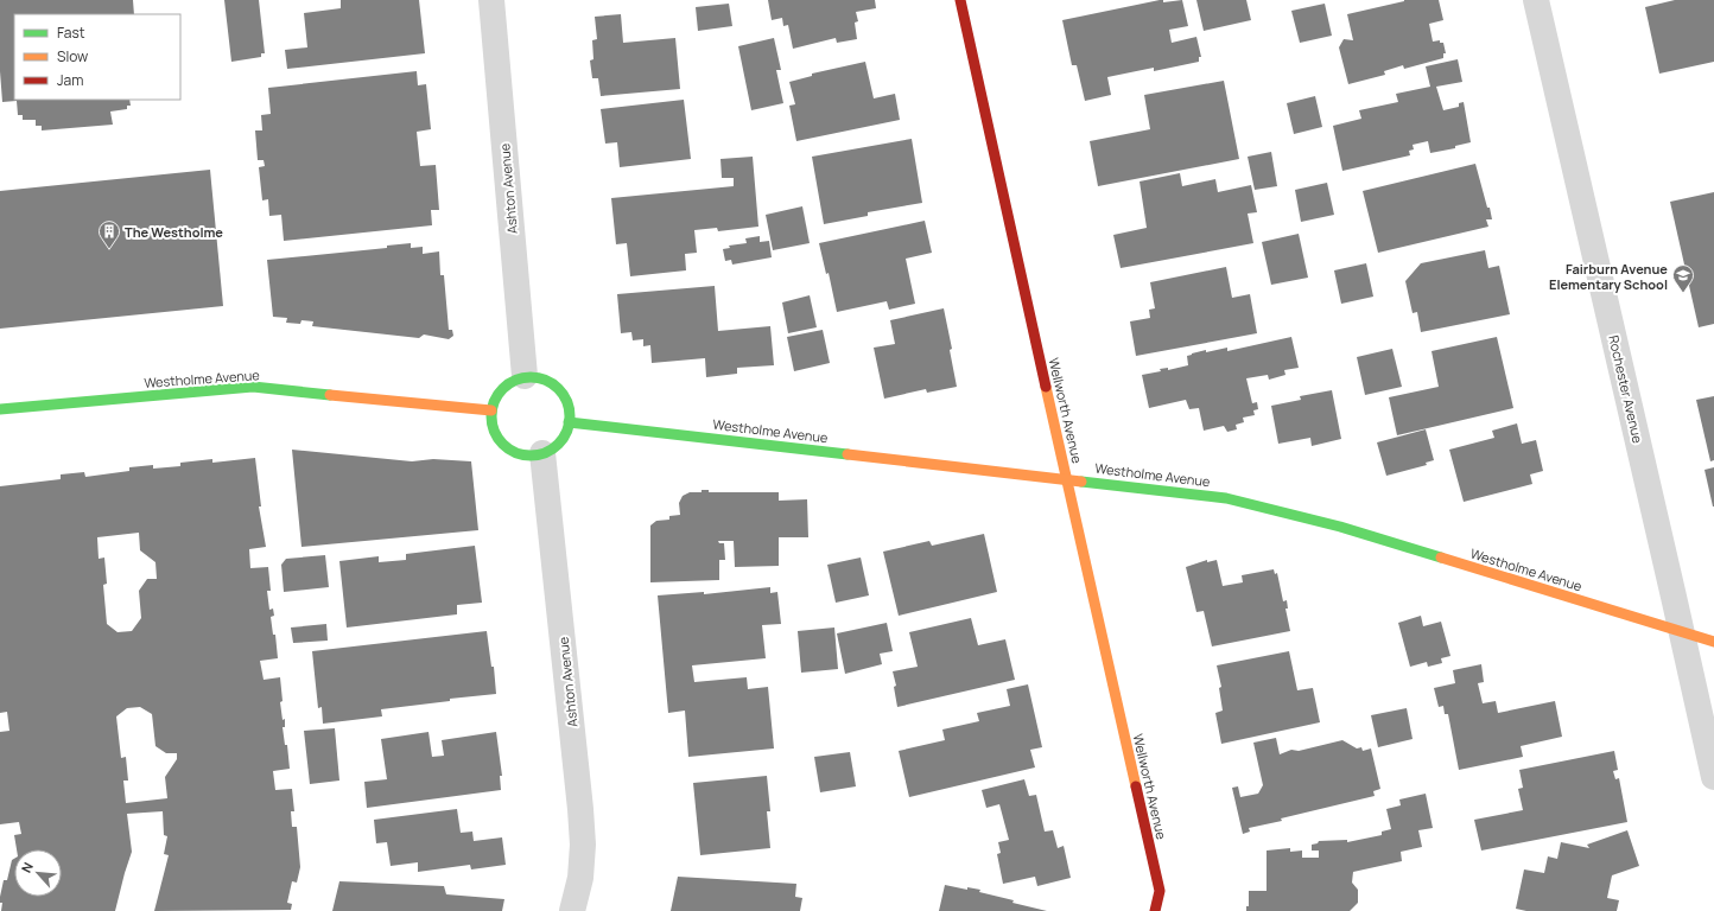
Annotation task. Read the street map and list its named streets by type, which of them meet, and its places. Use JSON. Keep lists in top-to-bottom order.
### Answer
{
  "streets": {
    "street": [
      "Ashton Avenue",
      "Westholme Avenue",
      "Rochester Avenue",
      "Wellworth Avenue"
    ]
  },
  "crossings": [
    ["Ashton Avenue", "Westholme Avenue"],
    ["Westholme Avenue", "Rochester Avenue"],
    ["Westholme Avenue", "Wellworth Avenue"]
  ],
  "places": {
    "building": ["The Westholme"],
    "school or university": ["Fairburn Avenue Elementary School"]
  },
  "legend": ["Fast", "Slow", "Jam"],
  "north": "top left"
}
